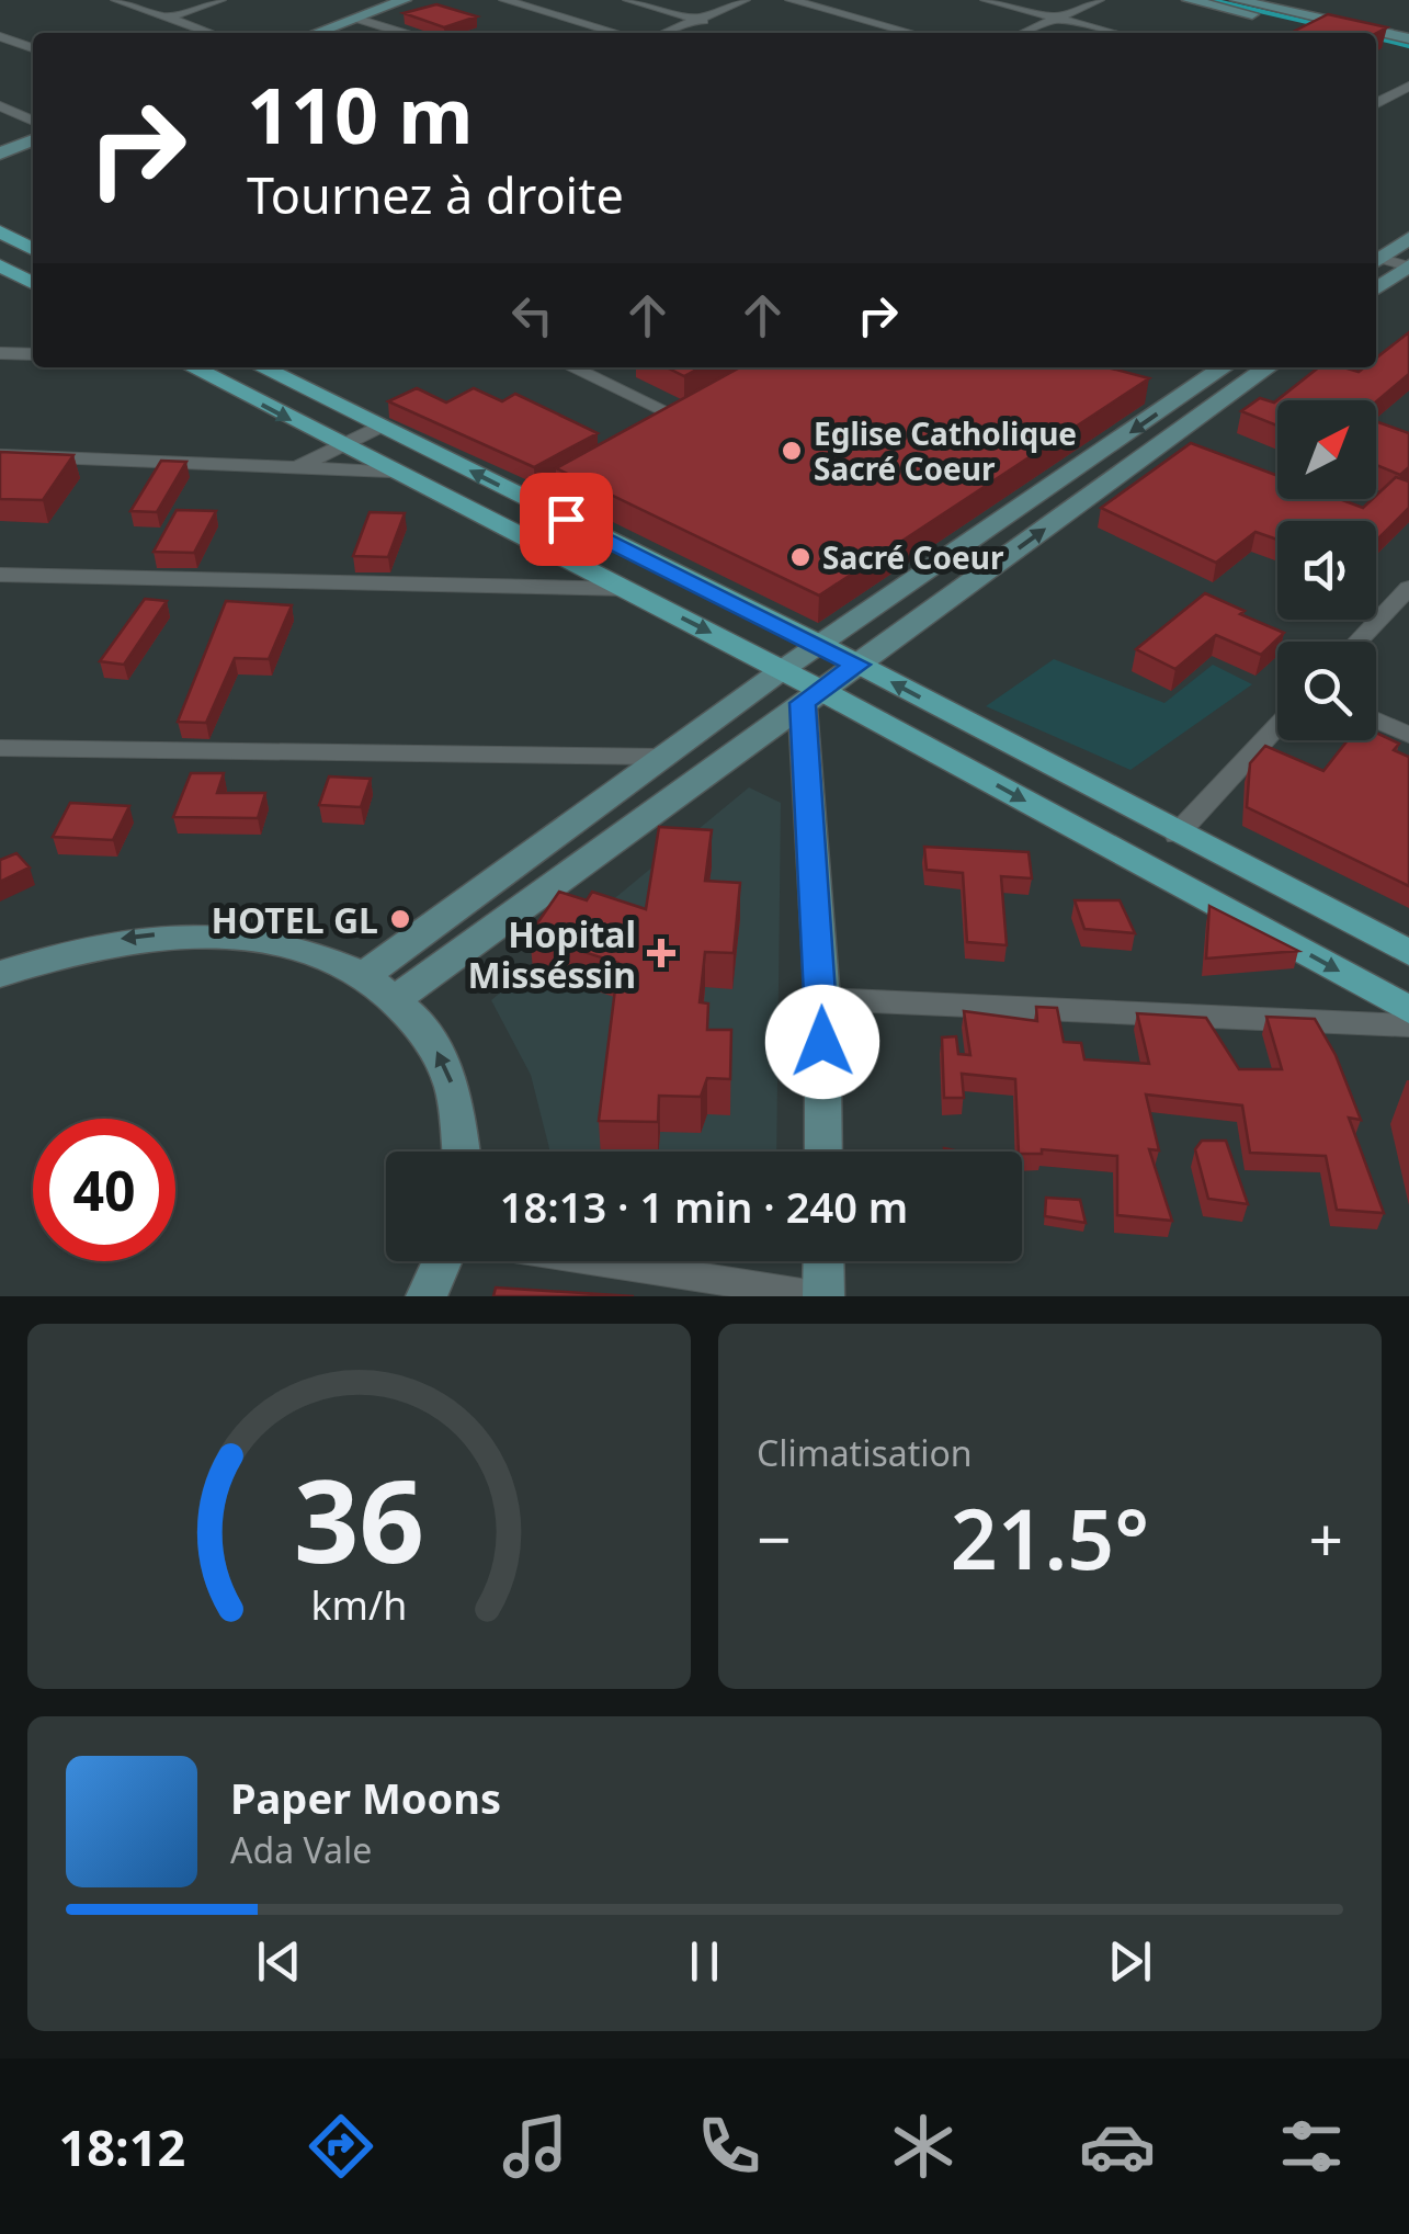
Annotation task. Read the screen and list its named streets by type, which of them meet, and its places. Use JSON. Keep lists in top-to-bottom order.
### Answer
{
  "places": {
    "other": ["Eglise Catholique Sacré Coeur", "Sacré Coeur", "HOTEL GL"],
    "health": ["Hopital Misséssin"]
  },
  "north": "top right",
  "page": {
    "turn": ["110 m", "Tournez à droite"],
    "limit": "40",
    "trip": "18:13 · 1 min · 240 m",
    "tile": "Climatisation",
    "heat": ["−", "21.5°", "+"],
    "song": ["Paper Moons", "Ada Vale"],
    "tabs": "18:12",
    "gauge": ["36", "km/h"]
  }
}
